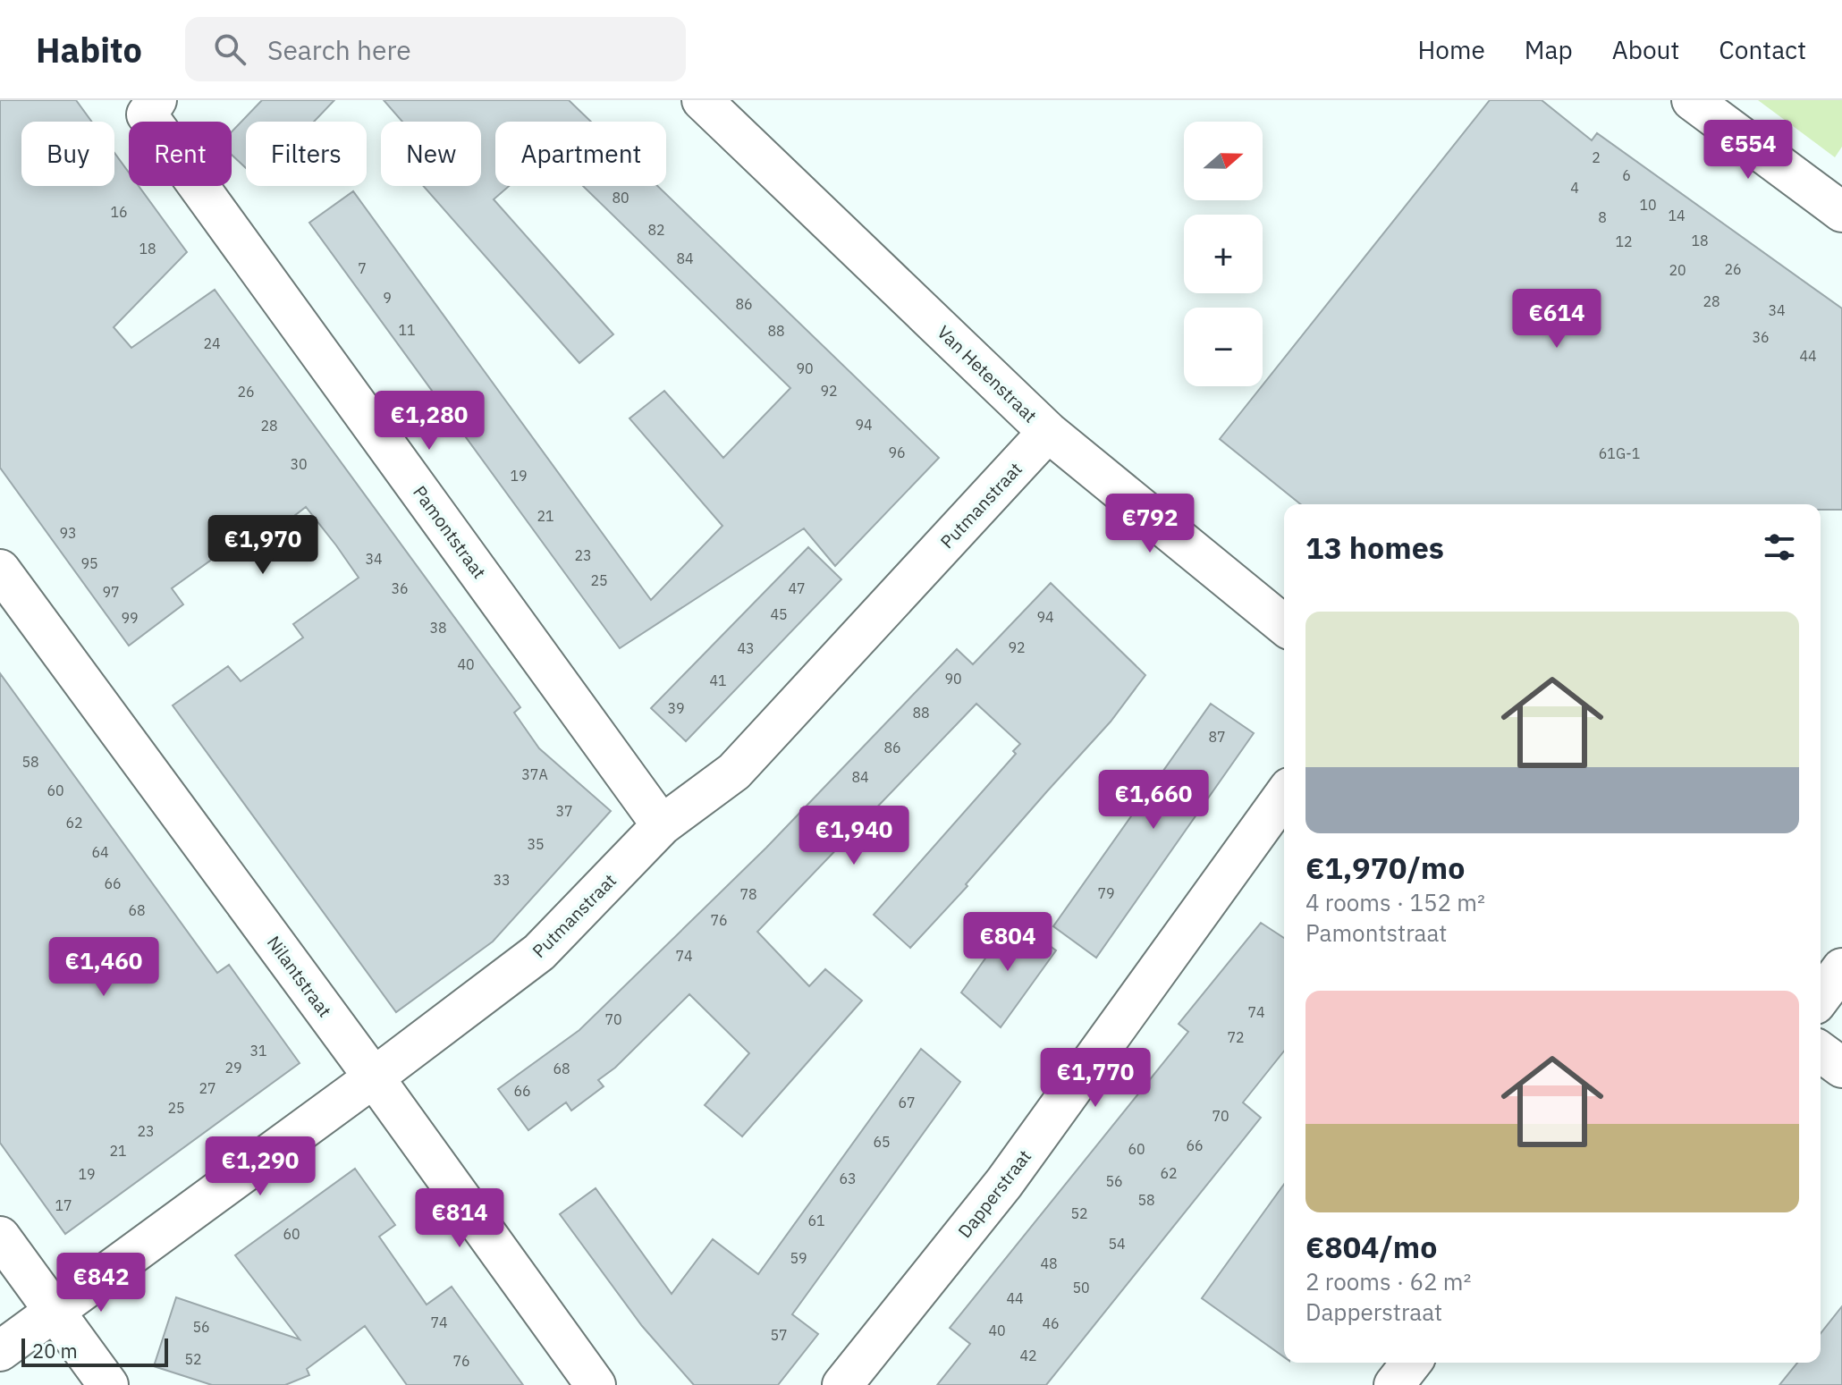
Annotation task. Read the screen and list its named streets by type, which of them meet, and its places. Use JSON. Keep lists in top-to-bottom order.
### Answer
{
  "streets": {
    "street": [
      "Van Hetenstraat",
      "Putmanstraat",
      "Pamontstraat",
      "Nilantstraat",
      "Dapperstraat"
    ]
  },
  "crossings": [
    ["Van Hetenstraat", "Putmanstraat"],
    ["Putmanstraat", "Pamontstraat"],
    ["Putmanstraat", "Nilantstraat"]
  ],
  "house_numbers": [
    "2",
    "6",
    "4",
    "80",
    "10",
    "16",
    "14",
    "8",
    "82",
    "18",
    "12",
    "18",
    "84",
    "7",
    "26",
    "20",
    "9",
    "28",
    "86",
    "34",
    "11",
    "88",
    "36",
    "24",
    "44",
    "90",
    "92",
    "26",
    "94",
    "28",
    "96",
    "61G-1",
    "30",
    "19",
    "21",
    "93",
    "23",
    "34",
    "95",
    "25",
    "36",
    "47",
    "97",
    "45",
    "94",
    "99",
    "38",
    "92",
    "43",
    "40",
    "90",
    "41",
    "39",
    "88",
    "87",
    "86",
    "58",
    "37A",
    "84",
    "60",
    "37",
    "62",
    "35",
    "64",
    "33",
    "66",
    "79",
    "78",
    "68",
    "76",
    "74",
    "74",
    "70",
    "72",
    "31",
    "29",
    "68",
    "27",
    "66",
    "67",
    "25",
    "70",
    "23",
    "65",
    "66",
    "60",
    "21",
    "62",
    "19",
    "63",
    "56",
    "58",
    "17",
    "52",
    "61",
    "60",
    "54",
    "59",
    "48",
    "50",
    "44",
    "74",
    "46",
    "56",
    "40",
    "57",
    "42",
    "52",
    "76"
  ],
  "scale_bar": "20 m",
  "north": "right",
  "page": {
    "header": "Habito",
    "search": "Search here",
    "nav": [
      "Home",
      "Map",
      "About",
      "Contact"
    ],
    "price": [
      "€554",
      "€614",
      "€1,280",
      "€792",
      "€1,970",
      "€1,660",
      "€1,940",
      "€804",
      "€1,460",
      "€1,770",
      "€1,290",
      "€814",
      "€842"
    ],
    "map_buttons": ["+", "−"],
    "chip": [
      "Buy",
      "Rent",
      "Filters",
      "New",
      "Apartment"
    ],
    "heading": "13 homes",
    "list": [
      {
        "name": "€1,970/mo",
        "note": "4 rooms · 152 m² · Pamontstraat"
      },
      {
        "name": "€804/mo",
        "note": "2 rooms · 62 m² · Dapperstraat"
      }
    ],
    "scale": "20 m"
  }
}
